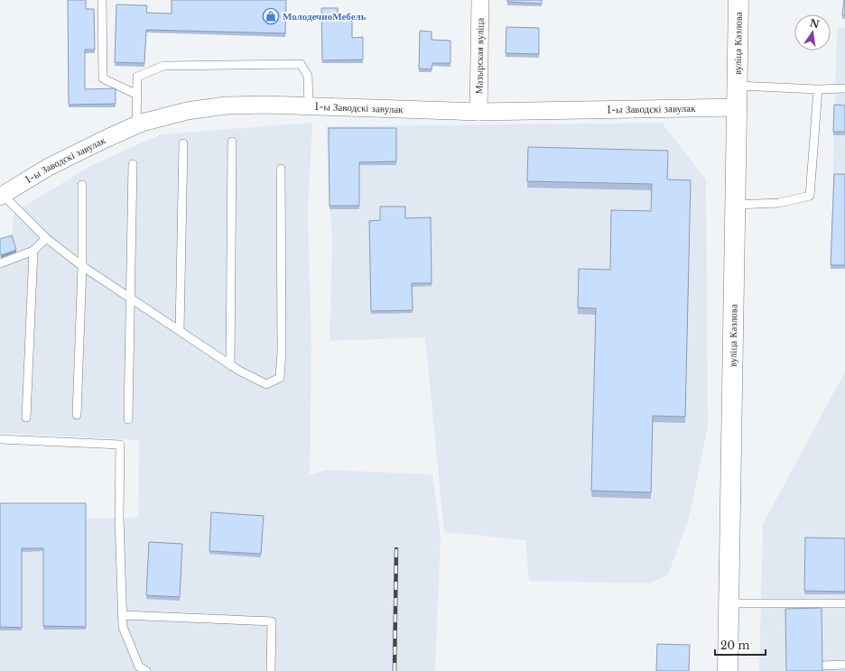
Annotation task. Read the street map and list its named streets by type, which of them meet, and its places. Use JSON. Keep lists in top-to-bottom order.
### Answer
{
  "streets": {
    "main road": ["вуліца Казлова"],
    "street": ["Мазырская вуліца", "1-ы Заводскі завулак"]
  },
  "crossings": [
    ["вуліца Казлова", "1-ы Заводскі завулак"],
    ["Мазырская вуліца", "1-ы Заводскі завулак"]
  ],
  "places": {
    "shop": ["МолодечноМебель"]
  },
  "scale_bar": "20 m",
  "north": "top"
}
